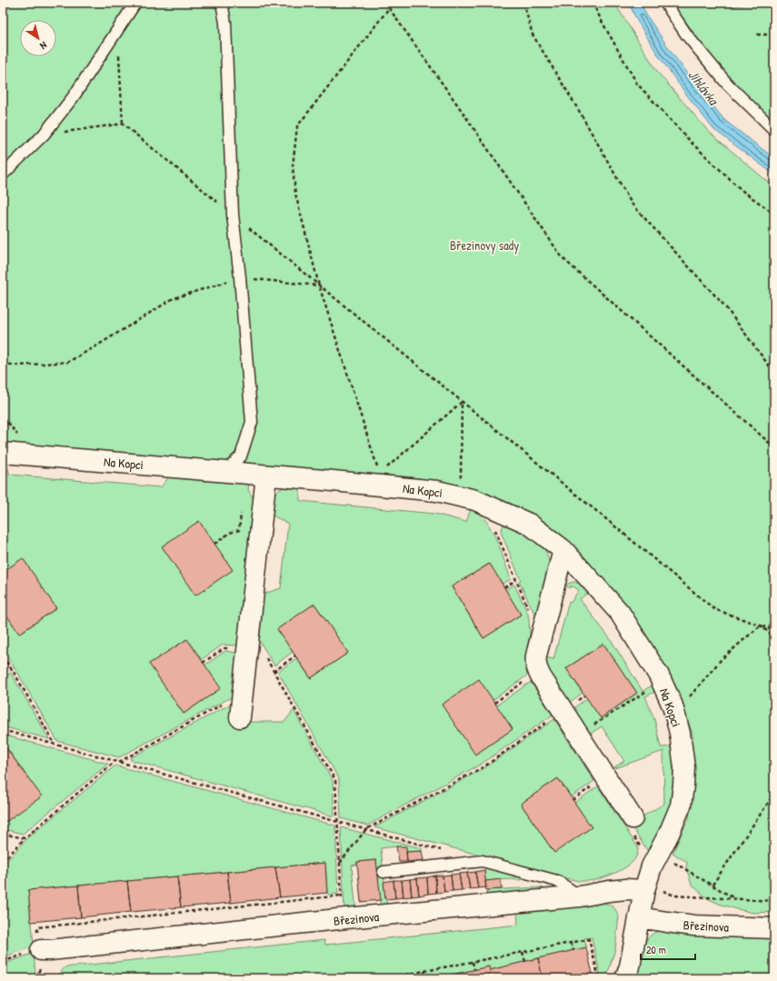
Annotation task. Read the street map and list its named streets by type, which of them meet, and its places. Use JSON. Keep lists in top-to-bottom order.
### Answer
{
  "streets": {
    "street": ["Na Kopci", "Březinova"]
  },
  "crossings": [
    ["Na Kopci", "Březinova"]
  ],
  "water": ["Jihlávka"],
  "parks": ["Březinovy sady"],
  "scale_bar": "20 m",
  "north": "bottom right"
}
